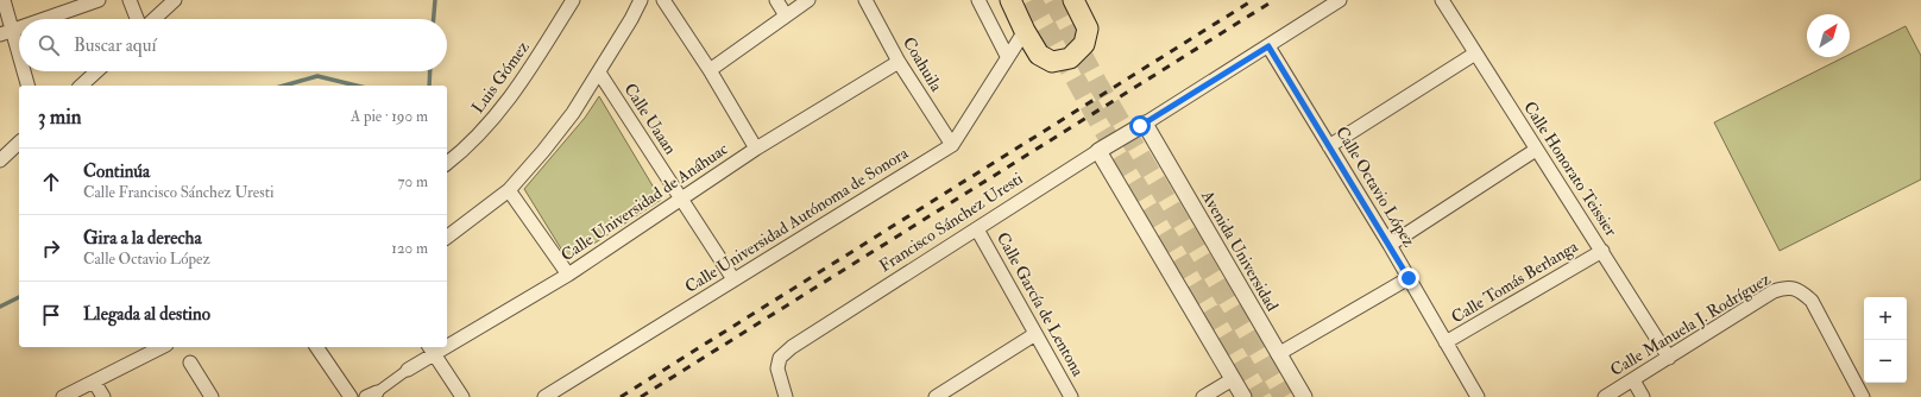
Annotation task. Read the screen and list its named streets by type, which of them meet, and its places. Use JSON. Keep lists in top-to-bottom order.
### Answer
{
  "streets": {
    "street": [
      "Coahuila",
      "Luis Gómez",
      "Calle Uaaan",
      "Calle Honorato Teissier",
      "Calle Octavio López",
      "Calle Universidad de Anáhuac",
      "Calle Universidad Autónoma de Sonora",
      "Francisco Sánchez Uresti",
      "Avenida Universidad",
      "Calle Tomás Berlanga",
      "Calle García de Lentona",
      "Calle Manuela J. Rodríguez"
    ]
  },
  "crossings": [
    ["Coahuila", "Calle Universidad de Anáhuac"],
    ["Coahuila", "Calle Universidad Autónoma de Sonora"],
    ["Calle Uaaan", "Calle Universidad de Anáhuac"],
    ["Calle Uaaan", "Calle Universidad Autónoma de Sonora"],
    ["Calle Honorato Teissier", "Calle Tomás Berlanga"],
    ["Calle Honorato Teissier", "Calle Manuela J. Rodríguez"],
    ["Calle Octavio López", "Calle Tomás Berlanga"],
    ["Francisco Sánchez Uresti", "Avenida Universidad"],
    ["Francisco Sánchez Uresti", "Calle García de Lentona"]
  ],
  "north": "top right",
  "page": {
    "search": "Buscar aquí",
    "heading": ["3 min", "A pie · 190 m"],
    "list": [
      ["Continúa", "Calle Francisco Sánchez Uresti", "70 m"],
      ["Gira a la derecha", "Calle Octavio López", "120 m"],
      "Llegada al destino"
    ],
    "map_buttons": ["+", "−"]
  }
}
